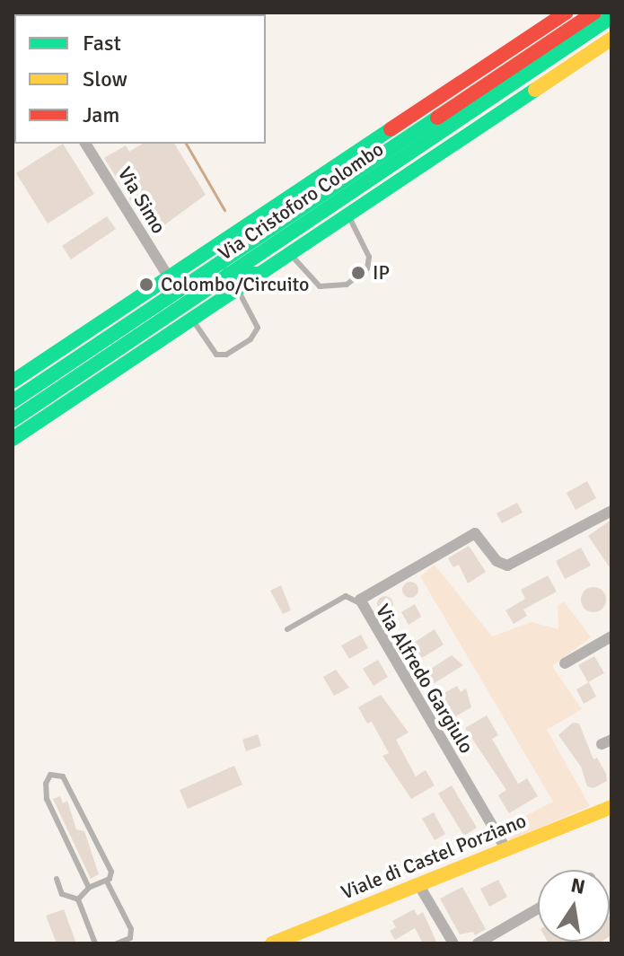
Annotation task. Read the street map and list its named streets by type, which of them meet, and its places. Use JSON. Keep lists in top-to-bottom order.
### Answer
{
  "streets": {
    "street": [
      "Via Simo",
      "Via Cristoforo Colombo",
      "Via Alfredo Gargiulo",
      "Viale di Castel Porziano"
    ]
  },
  "crossings": [
    ["Via Simo", "Via Cristoforo Colombo"],
    ["Via Alfredo Gargiulo", "Viale di Castel Porziano"]
  ],
  "places": ["IP", "Colombo/Circuito"],
  "legend": ["Fast", "Slow", "Jam"],
  "north": "top"
}
